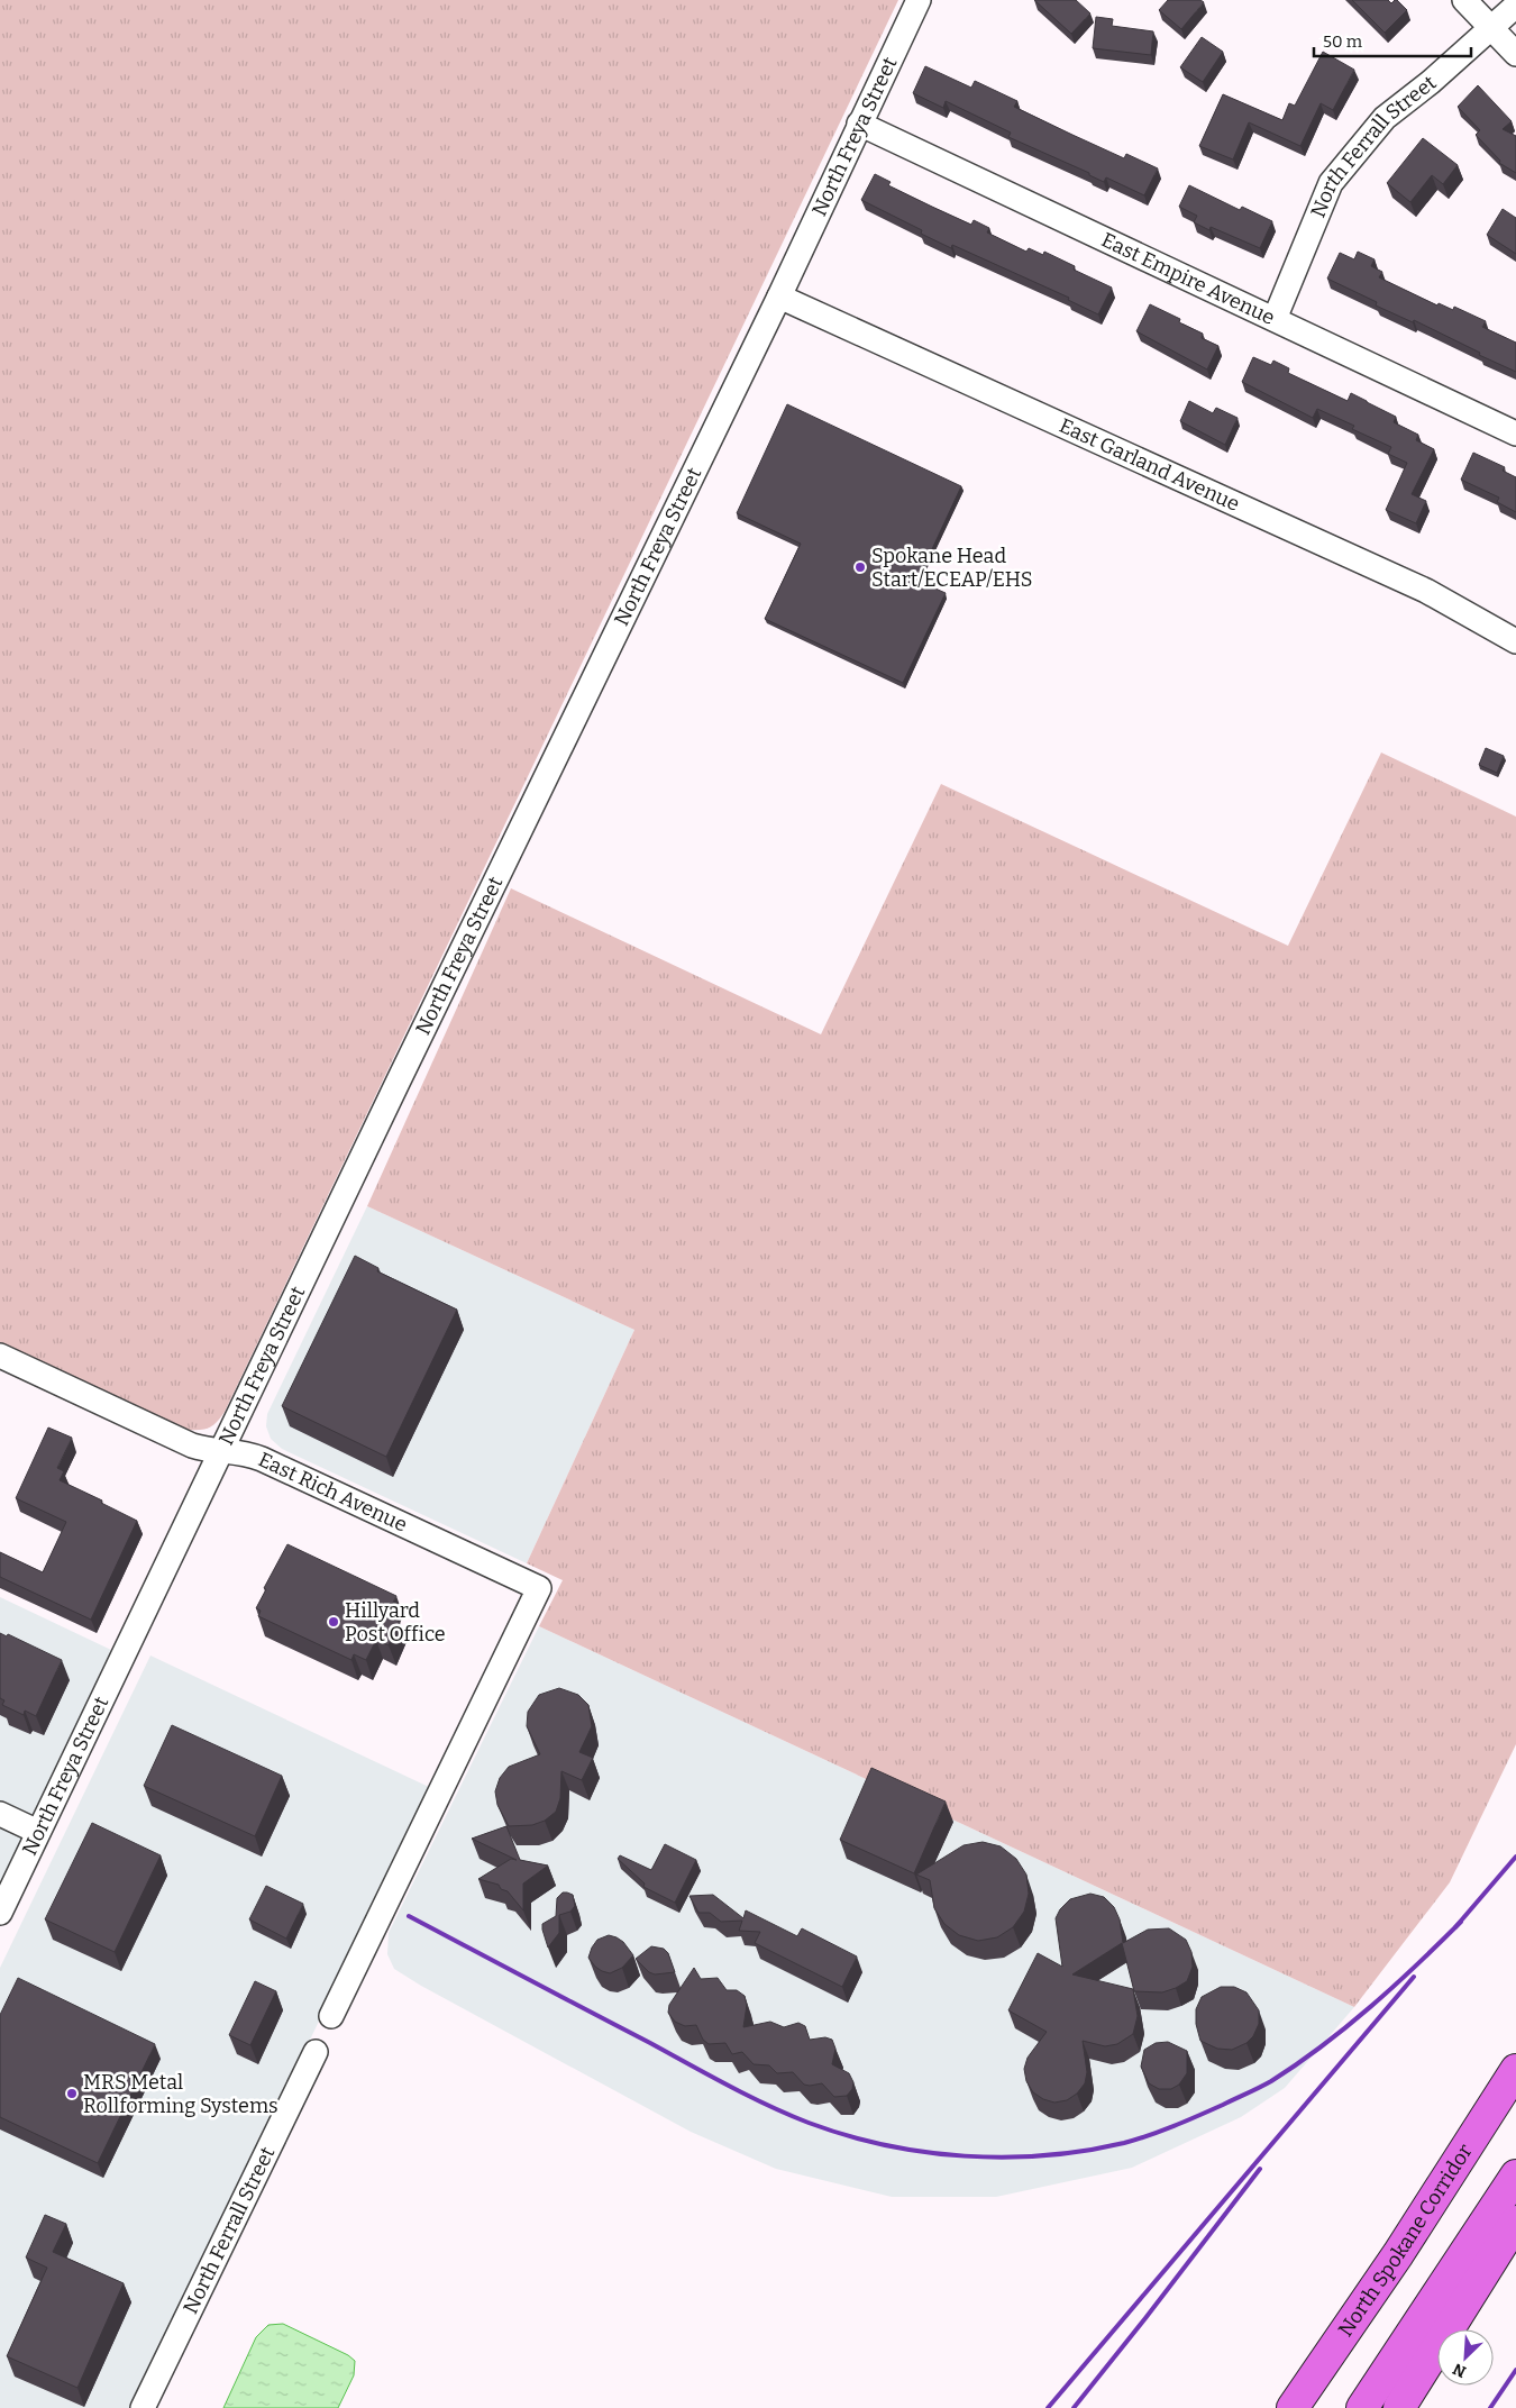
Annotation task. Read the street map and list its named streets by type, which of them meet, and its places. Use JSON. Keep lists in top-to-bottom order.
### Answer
{
  "streets": {
    "highway": ["North Spokane Corridor"],
    "street": [
      "North Freya Street",
      "North Ferrall Street",
      "East Empire Avenue",
      "East Garland Avenue",
      "East Rich Avenue"
    ]
  },
  "crossings": [
    ["North Freya Street", "East Empire Avenue"],
    ["North Freya Street", "East Garland Avenue"],
    ["North Freya Street", "East Rich Avenue"],
    ["North Ferrall Street", "East Empire Avenue"]
  ],
  "places": ["Spokane Head Start/ECEAP/EHS", "Hillyard Post Office", "MRS Metal Rollforming Systems"],
  "scale_bar": "50 m",
  "north": "bottom left"
}
